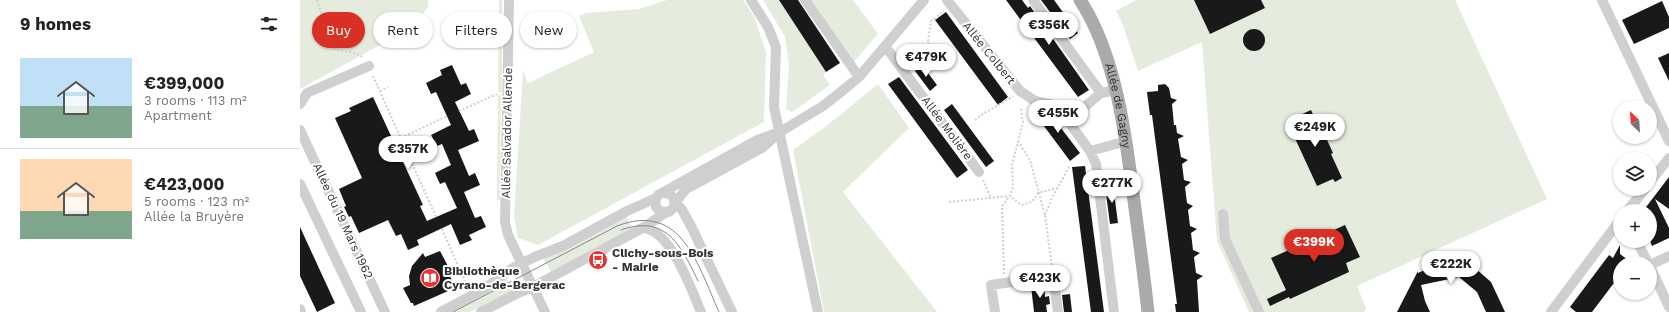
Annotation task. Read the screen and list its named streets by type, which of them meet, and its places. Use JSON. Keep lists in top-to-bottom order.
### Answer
{
  "streets": {
    "main road": ["Allée de Gagny"],
    "street": [
      "Allée Colbert",
      "Allée Molière",
      "Allée Salvador Allende",
      "Allée du 19 Mars 1962"
    ]
  },
  "places": {
    "bus stop": ["Clichy-sous-Bois - Mairie"],
    "library": ["Bibliothèque Cyrano-de-Bergerac"]
  },
  "north": "top left",
  "page": {
    "heading": "9 homes",
    "price": [
      "€356K",
      "€479K",
      "€455K",
      "€249K",
      "€357K",
      "€277K",
      "€399K",
      "€222K",
      "€423K"
    ],
    "chip": [
      "Buy",
      "Rent",
      "Filters",
      "New"
    ],
    "list": [
      {
        "name": "€399,000",
        "note": "3 rooms · 113 m² · Apartment"
      },
      {
        "name": "€423,000",
        "note": "5 rooms · 123 m² · Allée la Bruyère"
      }
    ],
    "map_buttons": ["+", "−"]
  }
}
